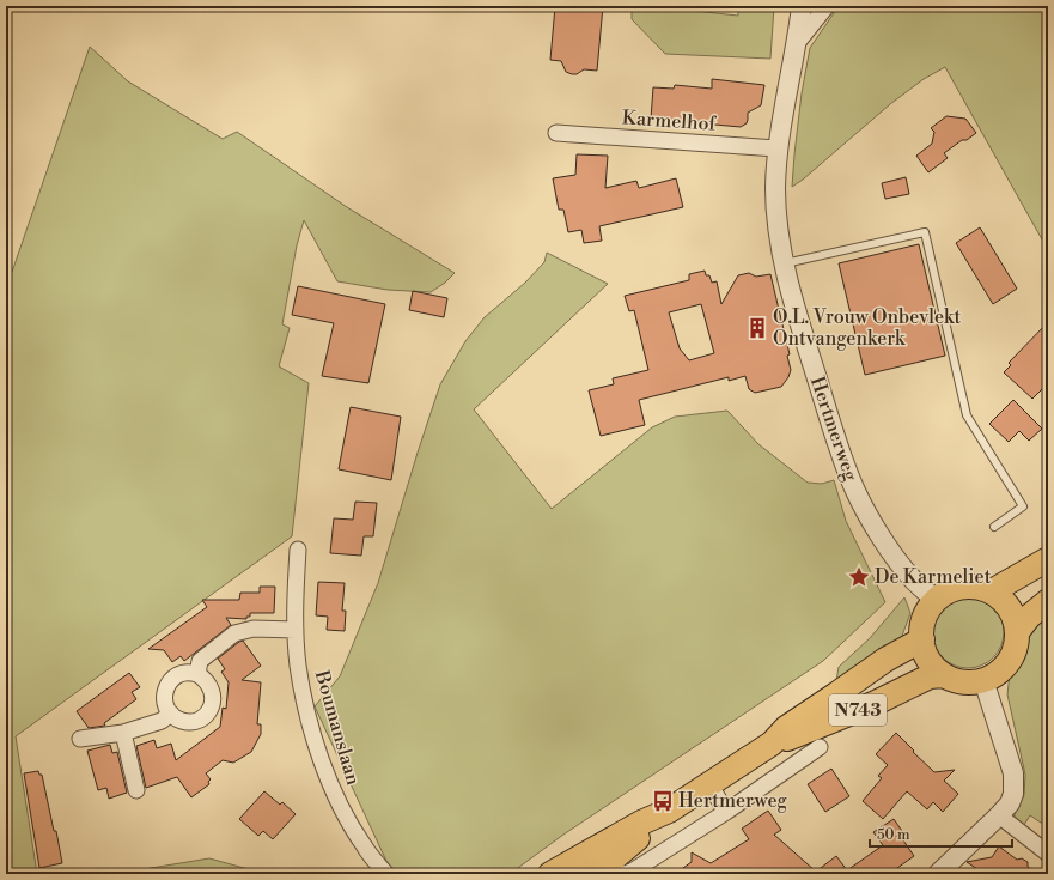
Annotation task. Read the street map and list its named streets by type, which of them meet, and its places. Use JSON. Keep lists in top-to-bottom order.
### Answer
{
  "streets": {
    "main road": ["N743"],
    "street": ["Karmelhof", "Hertmerweg", "Boumanslaan"]
  },
  "crossings": [
    ["Karmelhof", "Hertmerweg"],
    ["Hertmerweg", "N743"]
  ],
  "places": {
    "building": ["O.L. Vrouw Onbevlekt Ontvangenkerk"],
    "place": ["De Karmeliet"],
    "bus stop": ["Hertmerweg"]
  },
  "scale_bar": "50 m"
}
